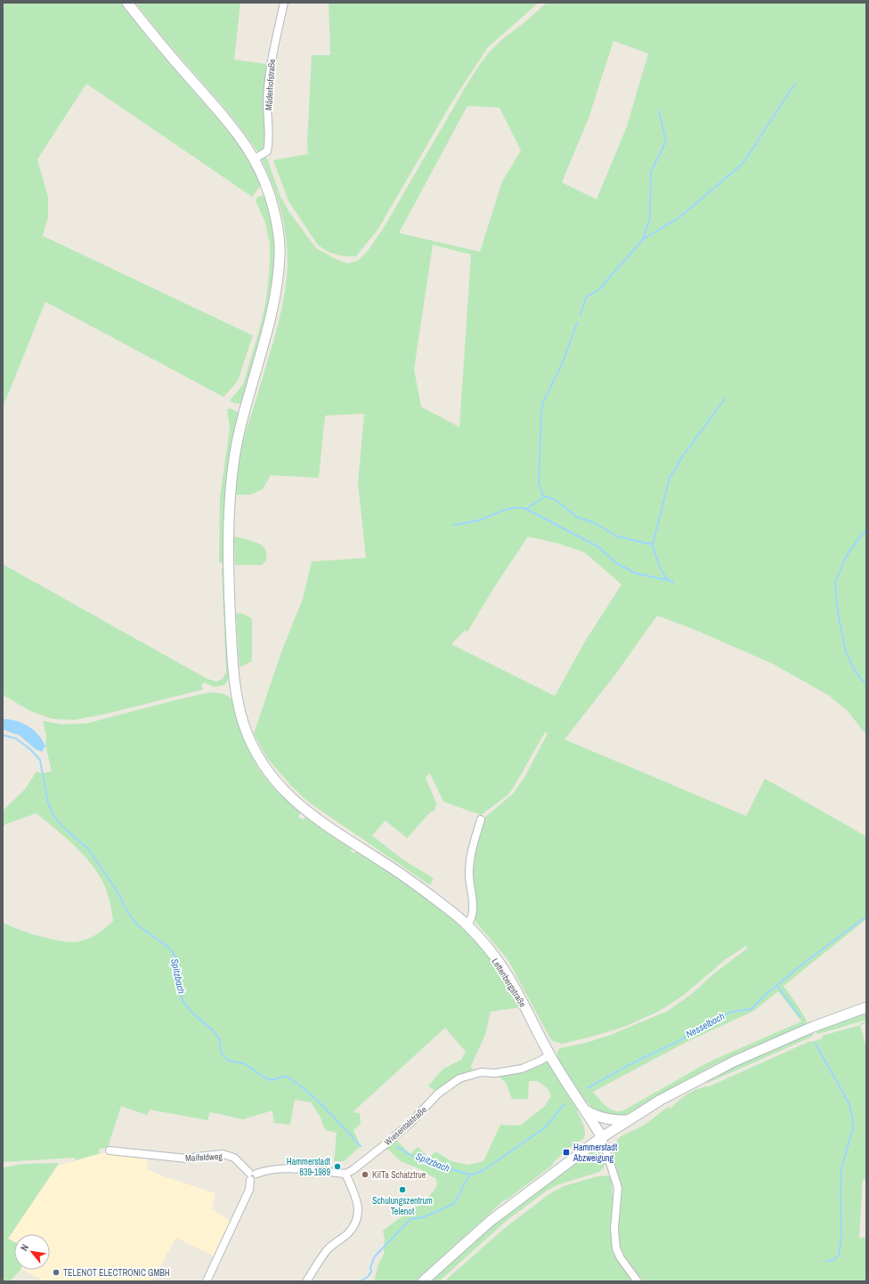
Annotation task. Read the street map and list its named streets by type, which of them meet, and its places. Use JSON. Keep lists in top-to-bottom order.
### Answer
{
  "streets": {
    "street": [
      "Mäderhofstraße",
      "Lettenbergstraße",
      "Wiesentalstraße",
      "Maifeldweg"
    ]
  },
  "crossings": [
    ["Mäderhofstraße", "Lettenbergstraße"],
    ["Lettenbergstraße", "Wiesentalstraße"]
  ],
  "water": ["Spitzbach", "Nesselbach"],
  "places": {
    "transit": ["Hammerstadt Abzweigung"],
    "other": [
      "Hammerstadt 839-1989",
      "KiITa Schatztrue",
      "Schulungszentrum Telenot",
      "TELENOT ELECTRONIC GMBH"
    ]
  },
  "north": "top left"
}
